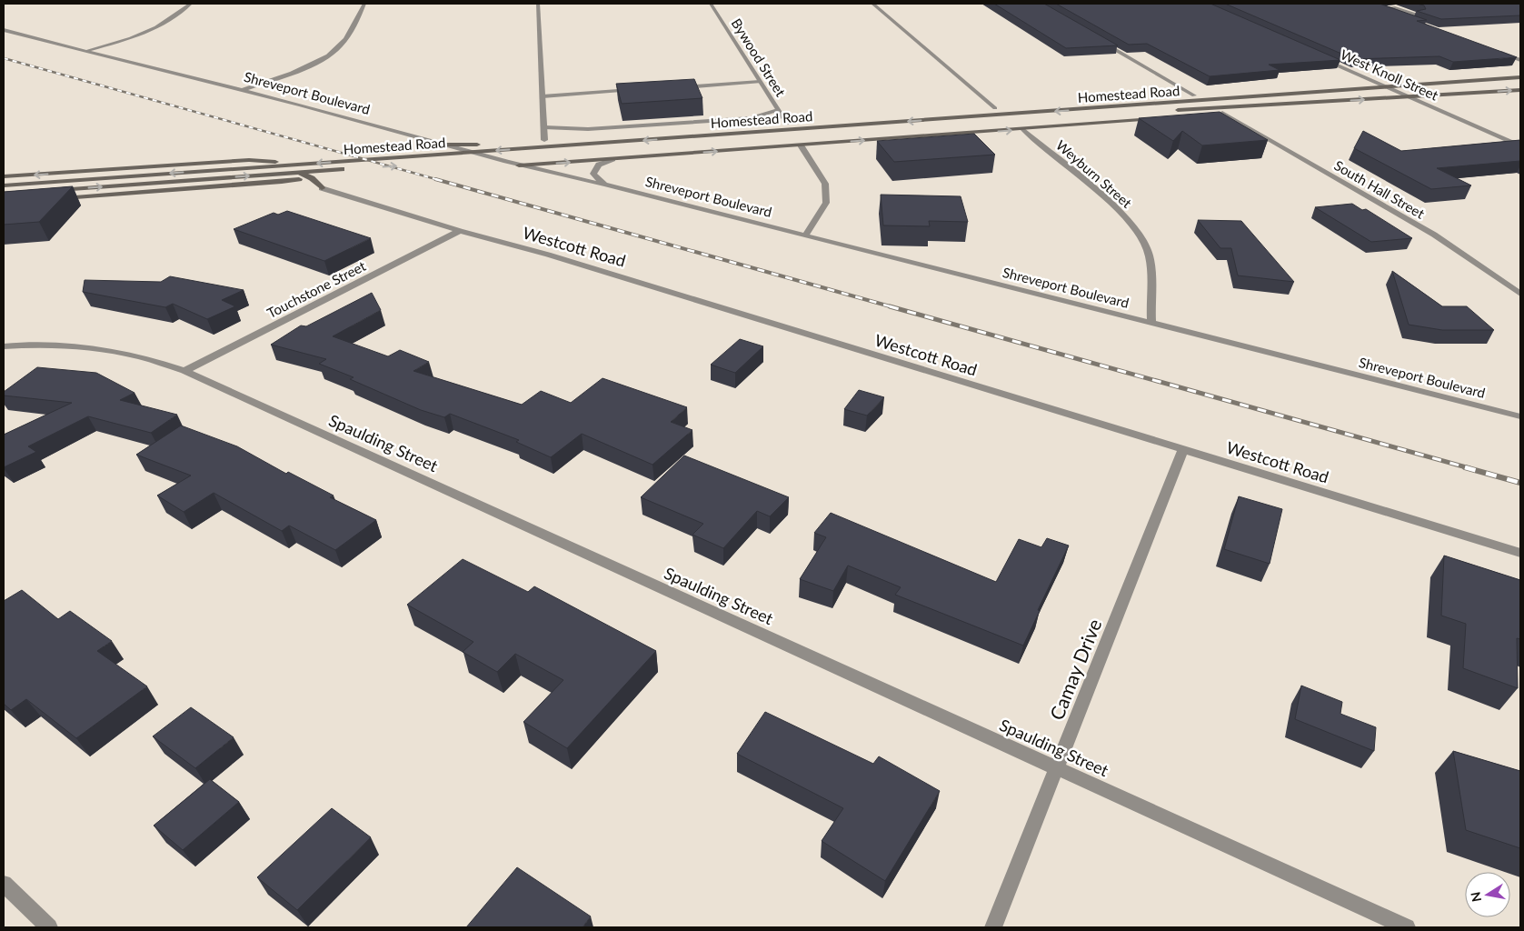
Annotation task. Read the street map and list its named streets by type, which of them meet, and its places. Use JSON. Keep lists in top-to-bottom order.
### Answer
{
  "streets": {
    "main road": ["Homestead Road"],
    "street": [
      "Bywood Street",
      "West Knoll Street",
      "Shreveport Boulevard",
      "Weyburn Street",
      "South Hall Street",
      "Westcott Road",
      "Touchstone Street",
      "Spaulding Street",
      "Camay Drive"
    ]
  },
  "crossings": [
    ["Bywood Street", "Homestead Road"],
    ["West Knoll Street", "Homestead Road"],
    ["Shreveport Boulevard", "Weyburn Street"],
    ["Westcott Road", "Touchstone Street"],
    ["Westcott Road", "Camay Drive"],
    ["Touchstone Street", "Spaulding Street"],
    ["Spaulding Street", "Camay Drive"]
  ],
  "north": "left"
}
